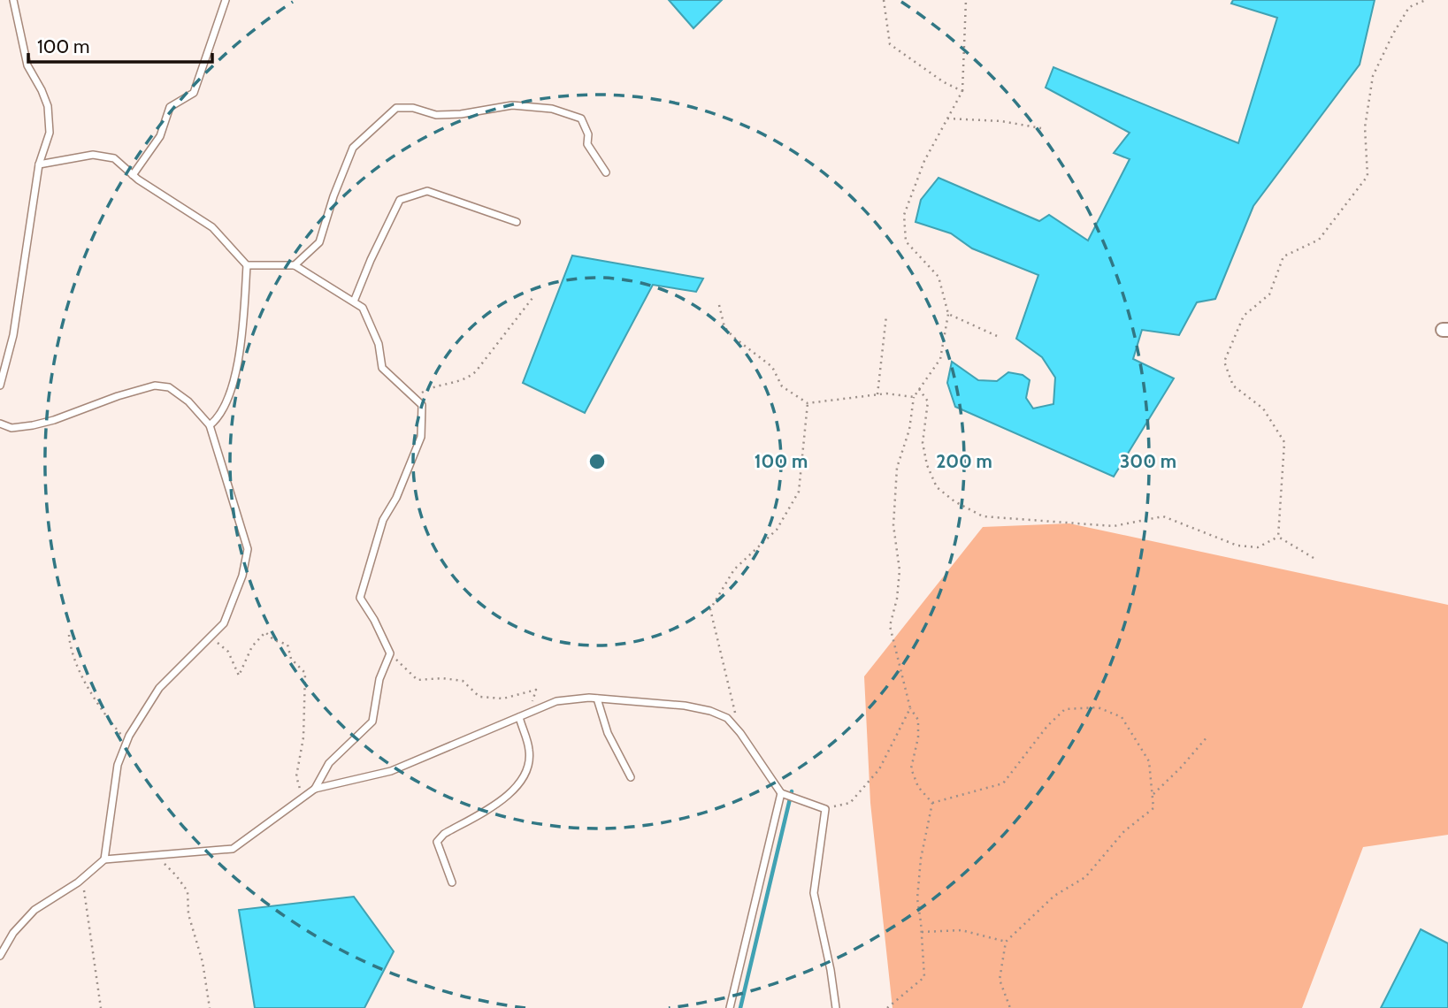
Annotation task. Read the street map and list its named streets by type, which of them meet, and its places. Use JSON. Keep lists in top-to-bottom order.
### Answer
{
  "scale_bar": "100 m",
  "rings": ["100 m", "200 m", "300 m"]
}
